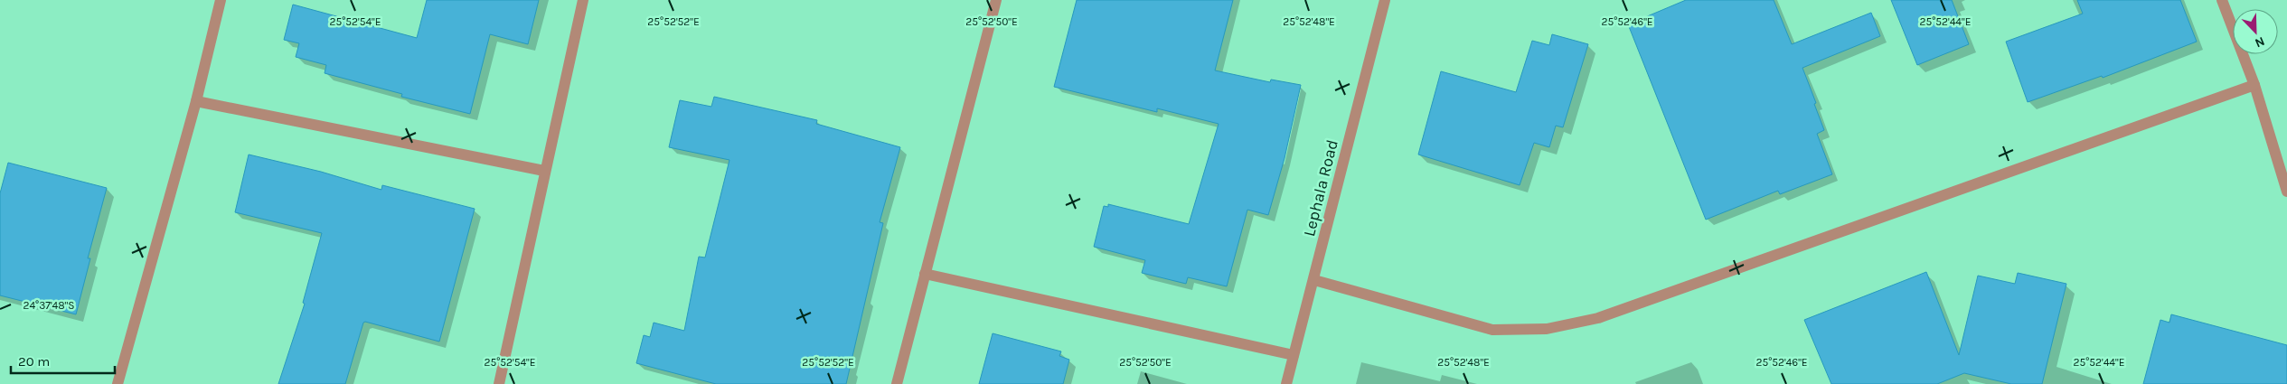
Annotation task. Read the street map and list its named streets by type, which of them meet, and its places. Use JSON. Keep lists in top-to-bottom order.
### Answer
{
  "streets": {
    "street": ["Lephala Road"]
  },
  "scale_bar": "20 m",
  "north": "bottom right",
  "coordinates": [
    "25°52'54\"E",
    "25°52'52\"E",
    "25°52'50\"E",
    "25°52'48\"E",
    "25°52'46\"E",
    "25°52'44\"E",
    "24°37'48\"S"
  ]
}
